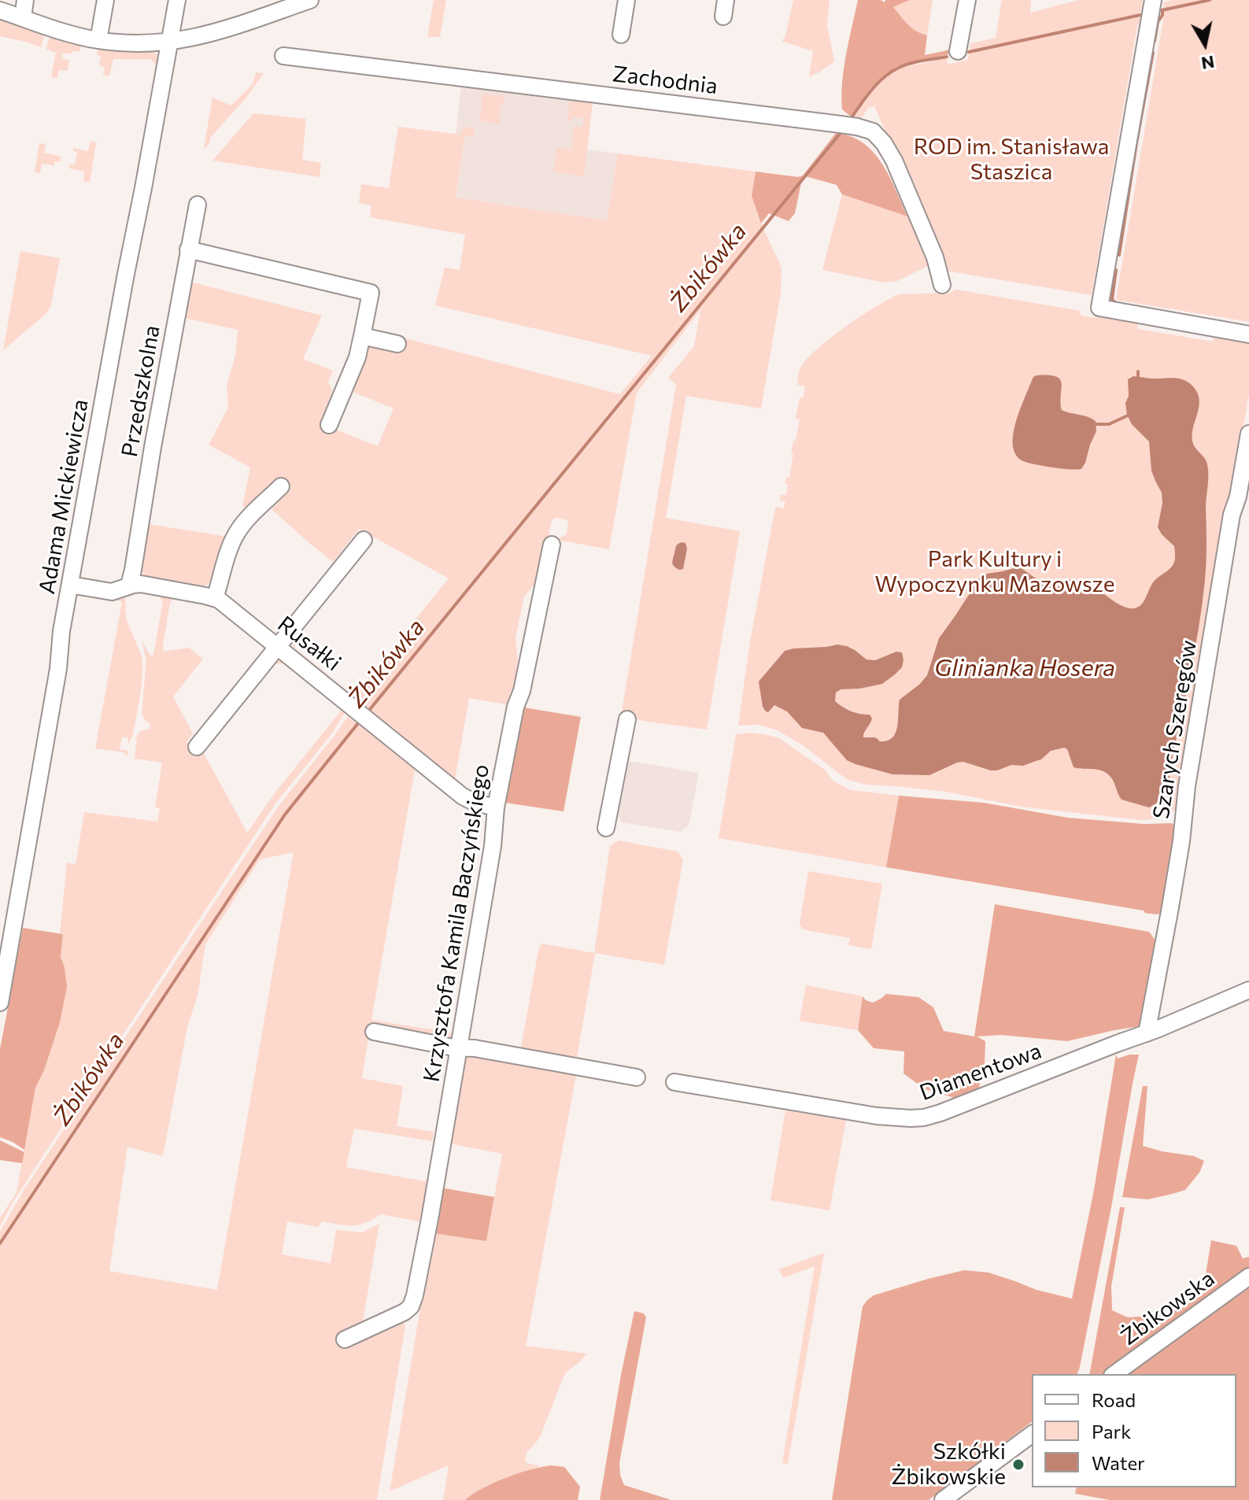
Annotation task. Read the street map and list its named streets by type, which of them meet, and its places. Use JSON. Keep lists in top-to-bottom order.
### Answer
{
  "streets": {
    "street": [
      "Zachodnia",
      "Przedszkolna",
      "Adama Mickiewicza",
      "Rusałki",
      "Szarych Szeregów",
      "Krzysztofa Kamila Baczyńskiego",
      "Diamentowa",
      "Żbikowska"
    ]
  },
  "crossings": [
    ["Przedszkolna", "Rusałki"],
    ["Adama Mickiewicza", "Rusałki"],
    ["Rusałki", "Krzysztofa Kamila Baczyńskiego"],
    ["Szarych Szeregów", "Diamentowa"]
  ],
  "water": ["Żbikówka", "Glinianka Hosera"],
  "parks": ["ROD im. Stanisława Staszica", "Park Kultury i Wypoczynku Mazowsze"],
  "places": ["Szkółki Żbikowskie"],
  "legend": ["Road", "Park", "Water"],
  "north": "bottom"
}
